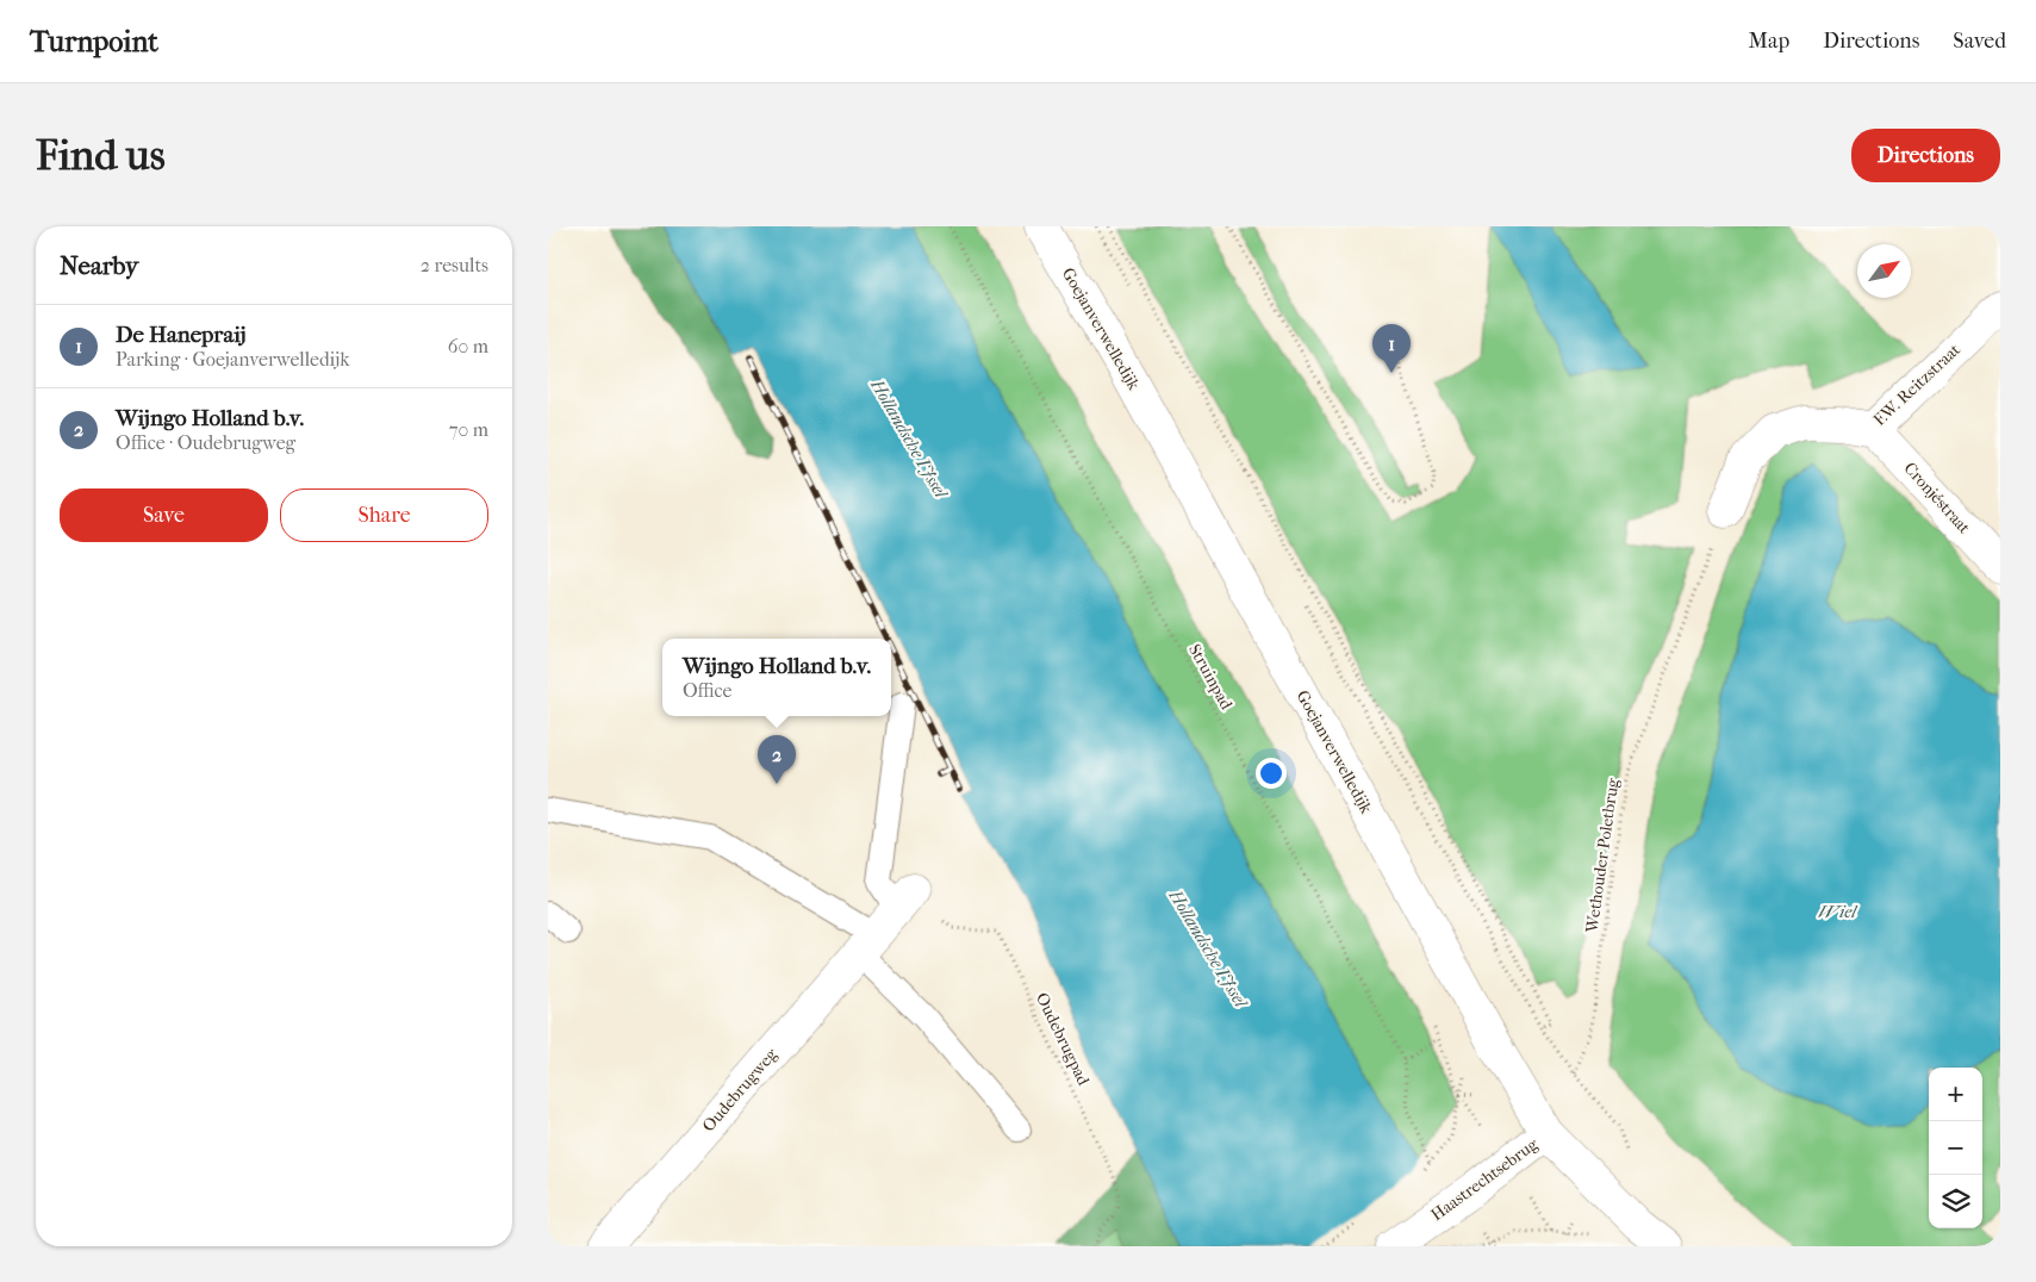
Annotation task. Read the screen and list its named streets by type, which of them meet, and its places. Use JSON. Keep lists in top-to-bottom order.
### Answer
{
  "streets": {
    "main road": [
      "Goejanverwelledijk",
      "F.W. Reitzstraat",
      "Cronjéstraat",
      "Oudebrugweg",
      "Haastrechtsebrug"
    ],
    "path": ["Struinpad", "Wethouder Poletbrug", "Oudebrugpad"]
  },
  "crossings": [
    ["Goejanverwelledijk", "Haastrechtsebrug"],
    ["F.W. Reitzstraat", "Cronjéstraat"],
    ["F.W. Reitzstraat", "Wethouder Poletbrug"],
    ["Oudebrugpad", "Oudebrugweg"]
  ],
  "water": ["Hollandsche IJssel", "Wiel"],
  "north": "top right",
  "page": {
    "header": "Turnpoint",
    "nav": ["Map", "Directions", "Saved"],
    "buttons": [
      "Directions",
      ["Save", "Share"]
    ],
    "title": "Find us",
    "heading": ["Nearby", "2 results"],
    "list": [
      {
        "mark": "1",
        "name": "De Hanepraij",
        "note": "Parking · Goejanverwelledijk",
        "value": "60 m"
      },
      {
        "mark": "2",
        "name": "Wijngo Holland b.v.",
        "note": "Office · Oudebrugweg",
        "value": "70 m"
      }
    ],
    "pins": ["1", "2"],
    "popup": ["Wijngo Holland b.v.", "Office"],
    "map_buttons": ["+", "−"]
  }
}
